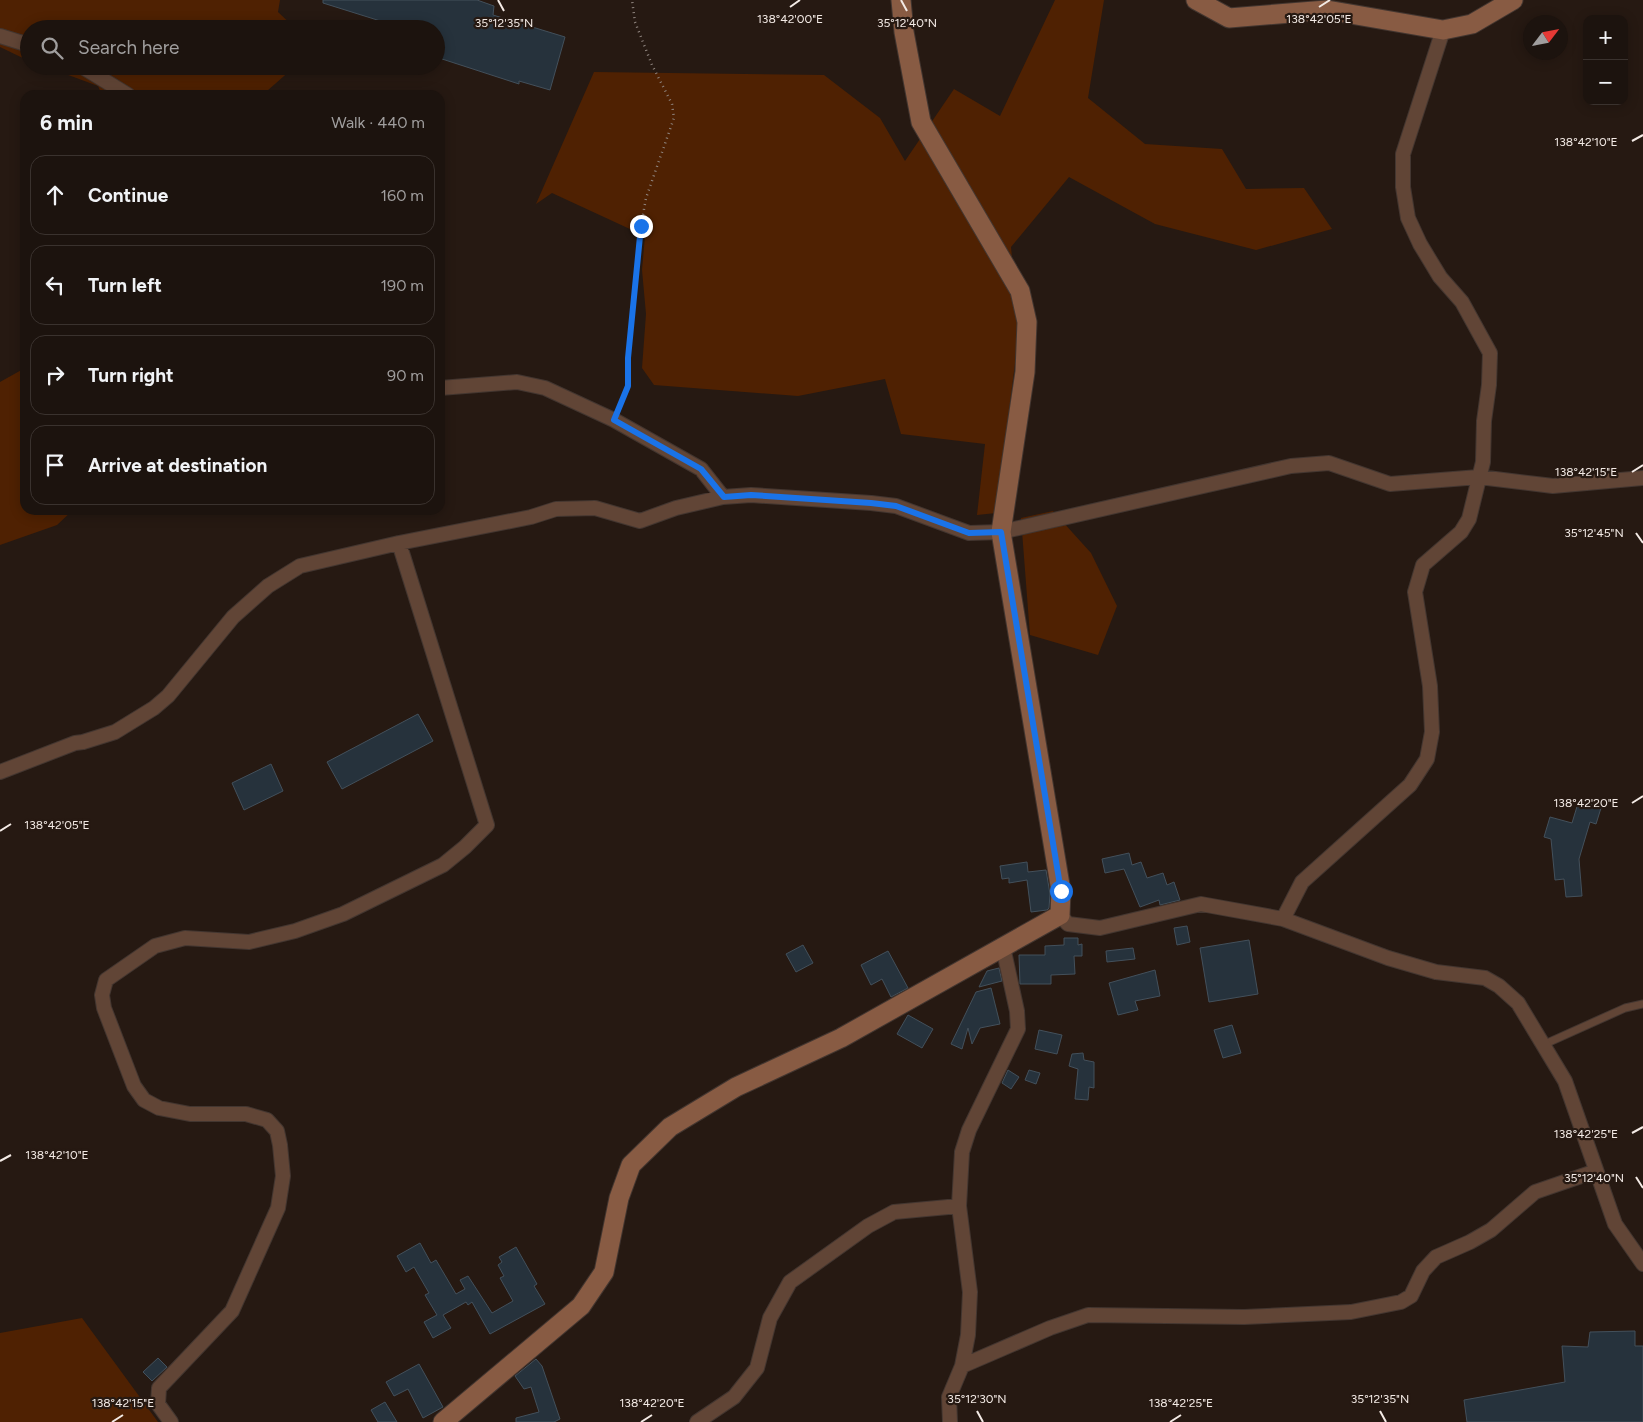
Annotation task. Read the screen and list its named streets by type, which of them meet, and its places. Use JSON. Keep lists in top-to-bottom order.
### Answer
{
  "north": "top right",
  "page": {
    "map_buttons": ["+", "−"],
    "search": "Search here",
    "heading": ["6 min", "Walk · 440 m"],
    "list": [
      ["Continue", "160 m"],
      ["Turn left", "190 m"],
      ["Turn right", "90 m"],
      "Arrive at destination"
    ]
  },
  "coordinates": [
    "138°42'00\"E",
    "138°42'05\"E",
    "35°12'35\"N",
    "35°12'40\"N",
    "138°42'10\"E",
    "138°42'15\"E",
    "35°12'45\"N",
    "138°42'20\"E",
    "138°42'25\"E",
    "35°12'30\"N"
  ]
}
